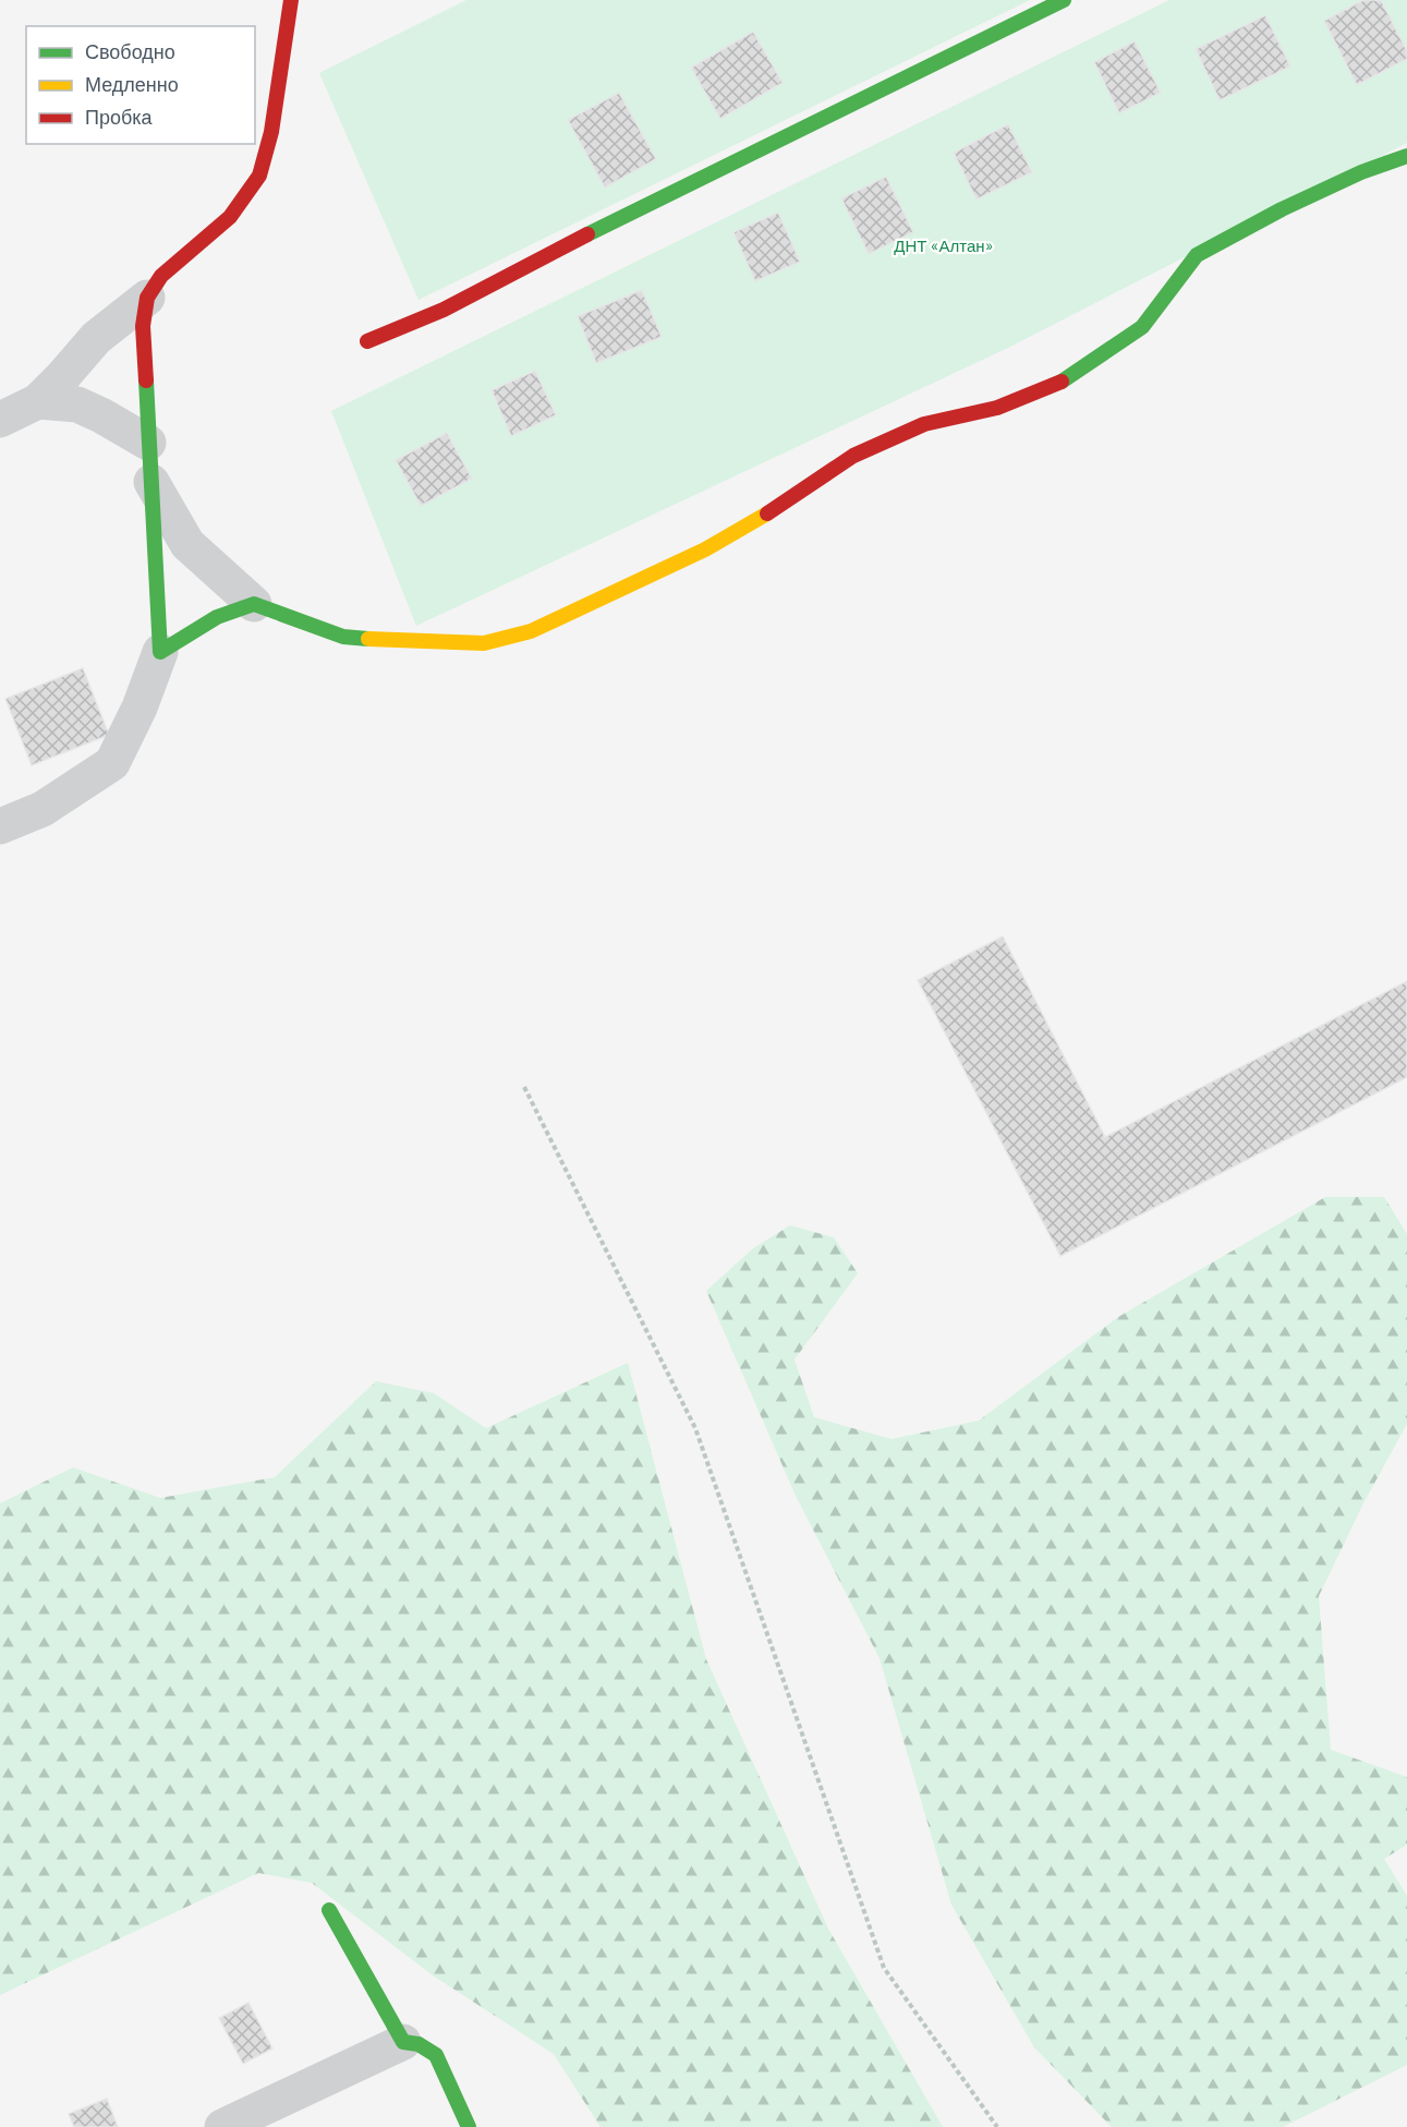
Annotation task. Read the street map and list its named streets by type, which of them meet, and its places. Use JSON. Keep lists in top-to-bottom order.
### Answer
{
  "parks": ["ДНТ «Алтан»"],
  "legend": ["Свободно", "Медленно", "Пробка"]
}
